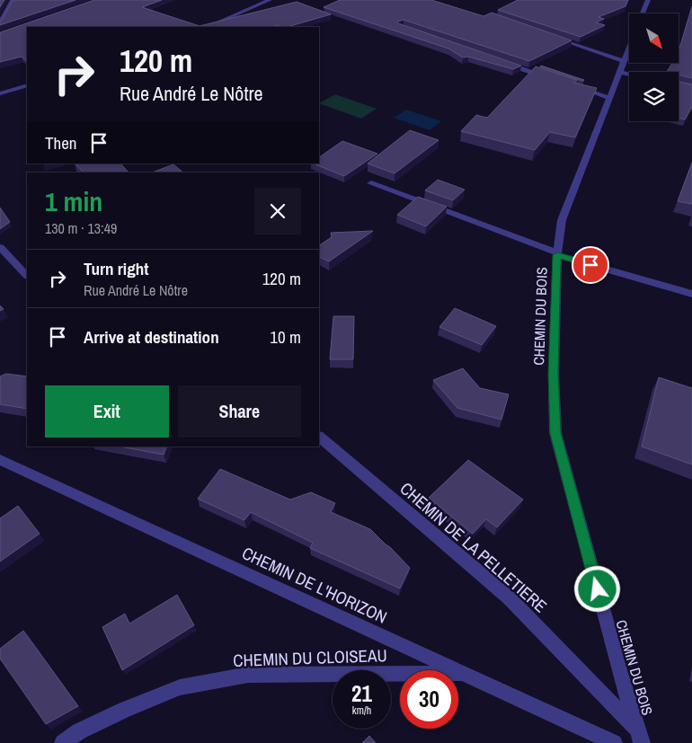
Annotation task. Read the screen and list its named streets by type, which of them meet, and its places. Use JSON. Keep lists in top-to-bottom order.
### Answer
{
  "streets": {
    "street": [
      "CHEMIN DU BOIS",
      "CHEMIN DE LA PELLETIERE",
      "CHEMIN DE L'HORIZON",
      "CHEMIN DU CLOISEAU"
    ]
  },
  "crossings": [
    ["CHEMIN DU BOIS", "CHEMIN DE LA PELLETIERE"],
    ["CHEMIN DE L'HORIZON", "CHEMIN DU CLOISEAU"]
  ],
  "north": "bottom right",
  "page": {
    "turn": ["120 m", "Rue André Le Nôtre"],
    "then": "Then",
    "heading": ["1 min", "130 m · 13:49"],
    "list": [
      {
        "name": "Turn right",
        "note": "Rue André Le Nôtre",
        "value": "120 m"
      },
      {
        "name": "Arrive at destination",
        "value": "10 m"
      }
    ],
    "buttons": ["Exit", "Share"],
    "speed": "21 km/h",
    "limit": "30"
  }
}
